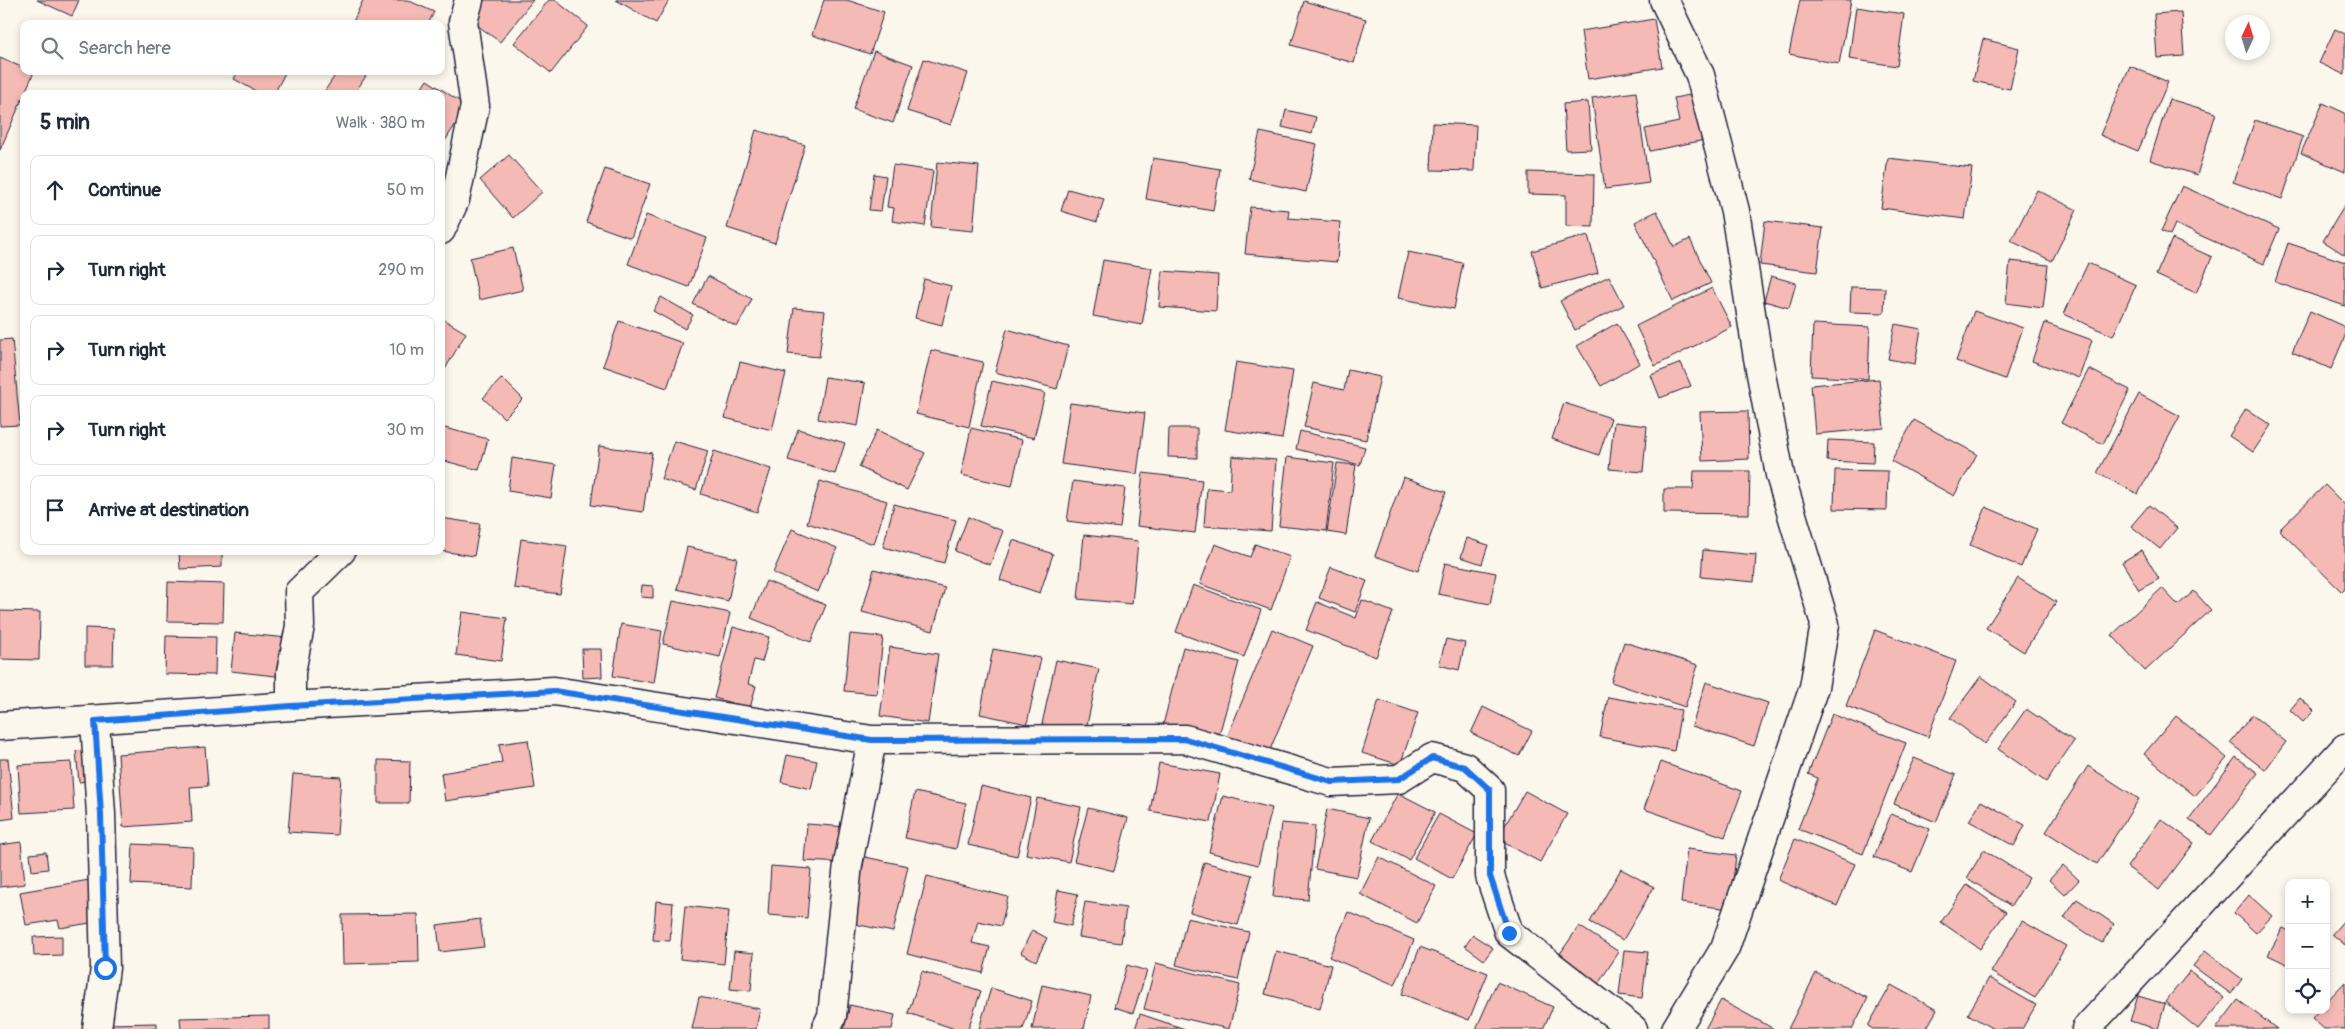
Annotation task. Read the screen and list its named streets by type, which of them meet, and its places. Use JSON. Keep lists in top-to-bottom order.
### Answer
{
  "north": "top",
  "page": {
    "search": "Search here",
    "heading": ["5 min", "Walk · 380 m"],
    "list": [
      ["Continue", "50 m"],
      ["Turn right", "290 m"],
      ["Turn right", "10 m"],
      ["Turn right", "30 m"],
      "Arrive at destination"
    ],
    "map_buttons": ["+", "−"]
  }
}
